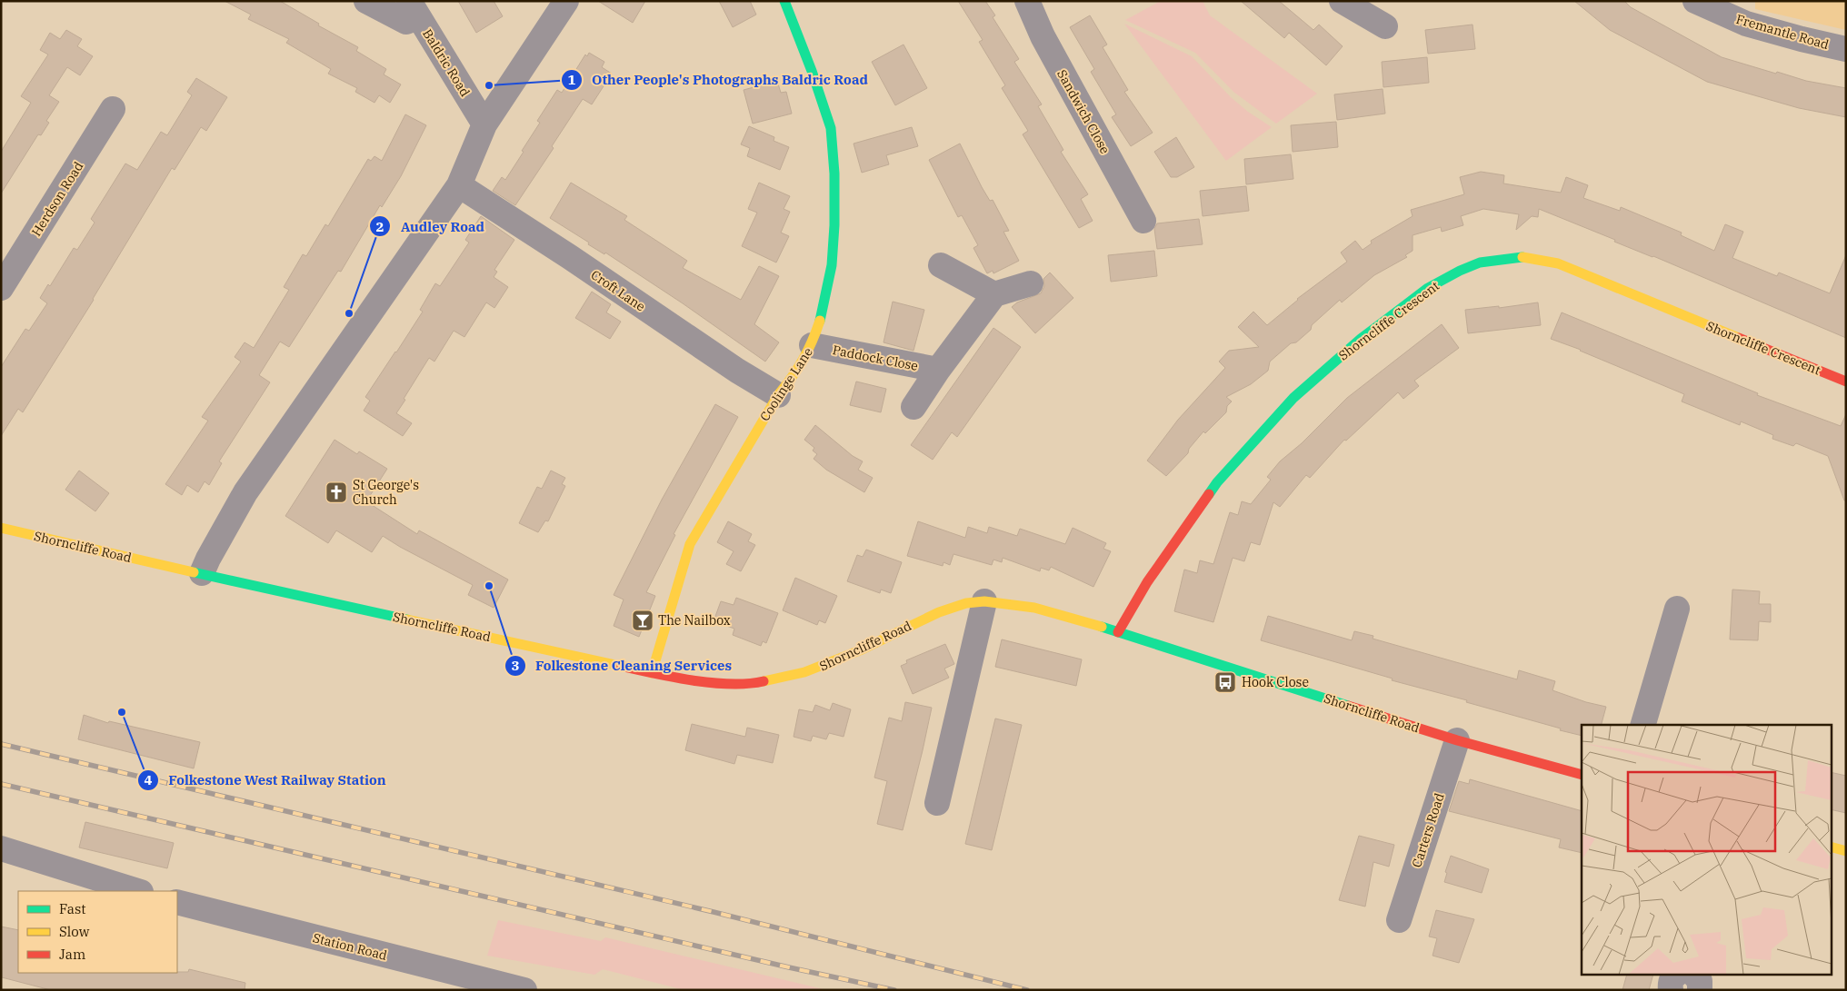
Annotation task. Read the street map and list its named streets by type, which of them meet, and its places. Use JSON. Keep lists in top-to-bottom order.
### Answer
{
  "streets": {
    "street": [
      "Fremantle Road",
      "Baldric Road",
      "Sandwich Close",
      "Herdson Road",
      "Croft Lane",
      "Shorncliffe Crescent",
      "Paddock Close",
      "Coolinge Lane",
      "Shorncliffe Road",
      "Carters Road",
      "Station Road"
    ]
  },
  "crossings": [
    ["Croft Lane", "Coolinge Lane"],
    ["Shorncliffe Crescent", "Shorncliffe Road"],
    ["Paddock Close", "Coolinge Lane"],
    ["Coolinge Lane", "Shorncliffe Road"],
    ["Shorncliffe Road", "Carters Road"]
  ],
  "places": {
    "other": [
      "Other People's Photographs Baldric Road",
      "Audley Road",
      "Folkestone Cleaning Services",
      "Folkestone West Railway Station"
    ],
    "church": ["St George's Church"],
    "bar": ["The Nailbox"],
    "bus stop": ["Hook Close"]
  },
  "legend": ["Fast", "Slow", "Jam"]
}
